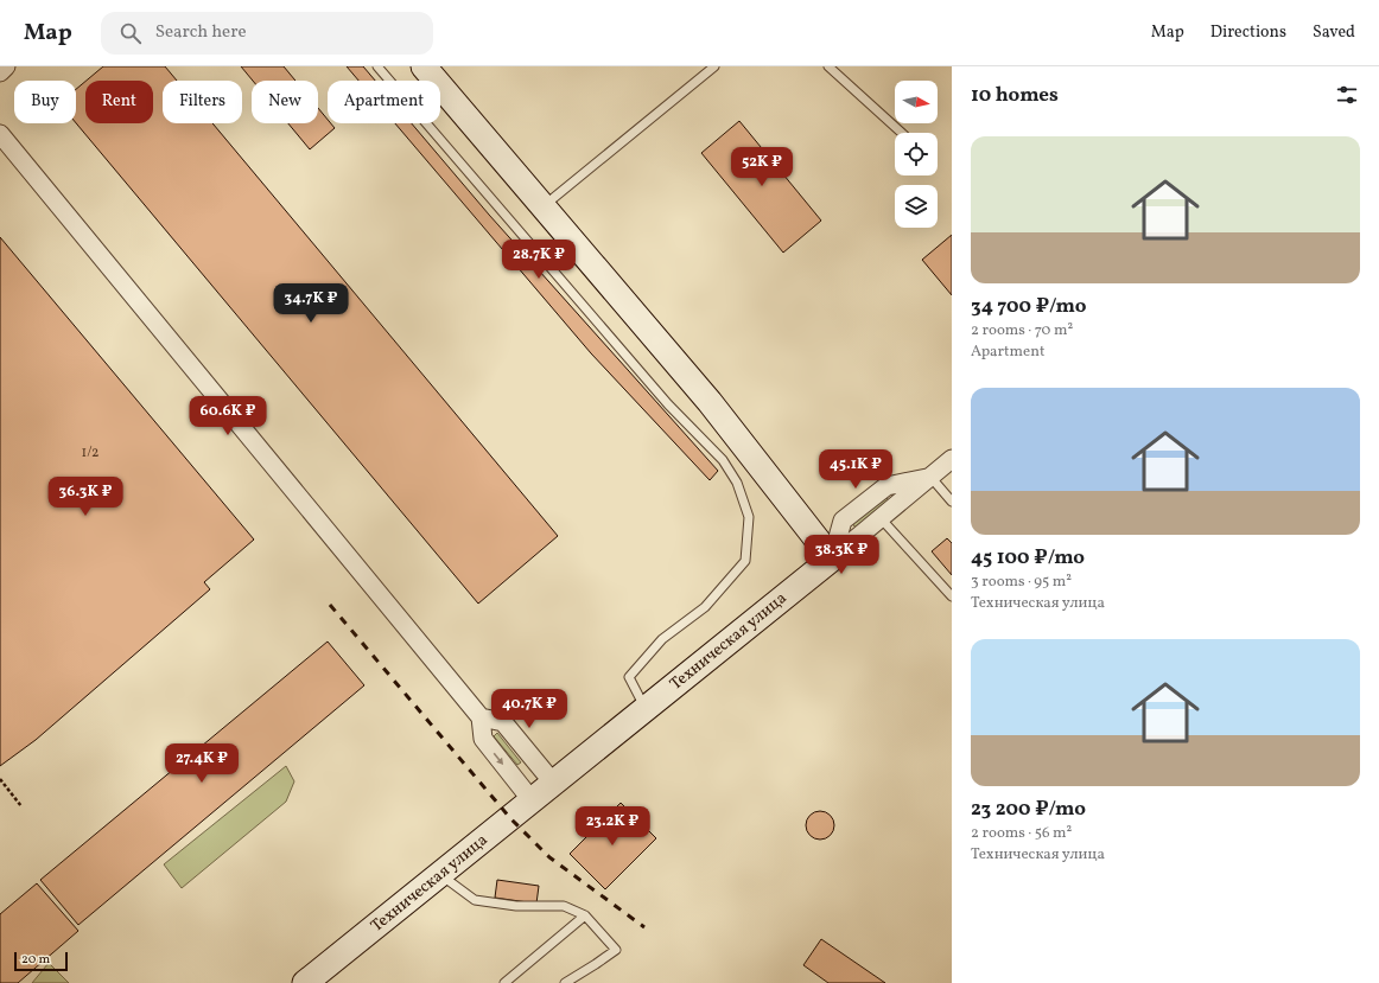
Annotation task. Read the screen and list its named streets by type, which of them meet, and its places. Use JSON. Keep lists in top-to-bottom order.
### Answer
{
  "streets": {
    "street": ["Техническая улица"]
  },
  "house_numbers": ["1/2"],
  "scale_bar": "20 m",
  "north": "right",
  "page": {
    "header": "Map",
    "search": "Search here",
    "nav": ["Map", "Directions", "Saved"],
    "heading": "10 homes",
    "chip": [
      "Buy",
      "Rent",
      "Filters",
      "New",
      "Apartment"
    ],
    "list": [
      {
        "name": "34 700 ₽/mo",
        "note": "2 rooms · 70 m² · Apartment"
      },
      {
        "name": "45 100 ₽/mo",
        "note": "3 rooms · 95 m² · Техническая улица"
      },
      {
        "name": "23 200 ₽/mo",
        "note": "2 rooms · 56 m² · Техническая улица"
      }
    ],
    "price": [
      "52K ₽",
      "28.7K ₽",
      "34.7K ₽",
      "60.6K ₽",
      "45.1K ₽",
      "36.3K ₽",
      "38.3K ₽",
      "40.7K ₽",
      "27.4K ₽",
      "23.2K ₽"
    ],
    "scale": "20 m"
  }
}
